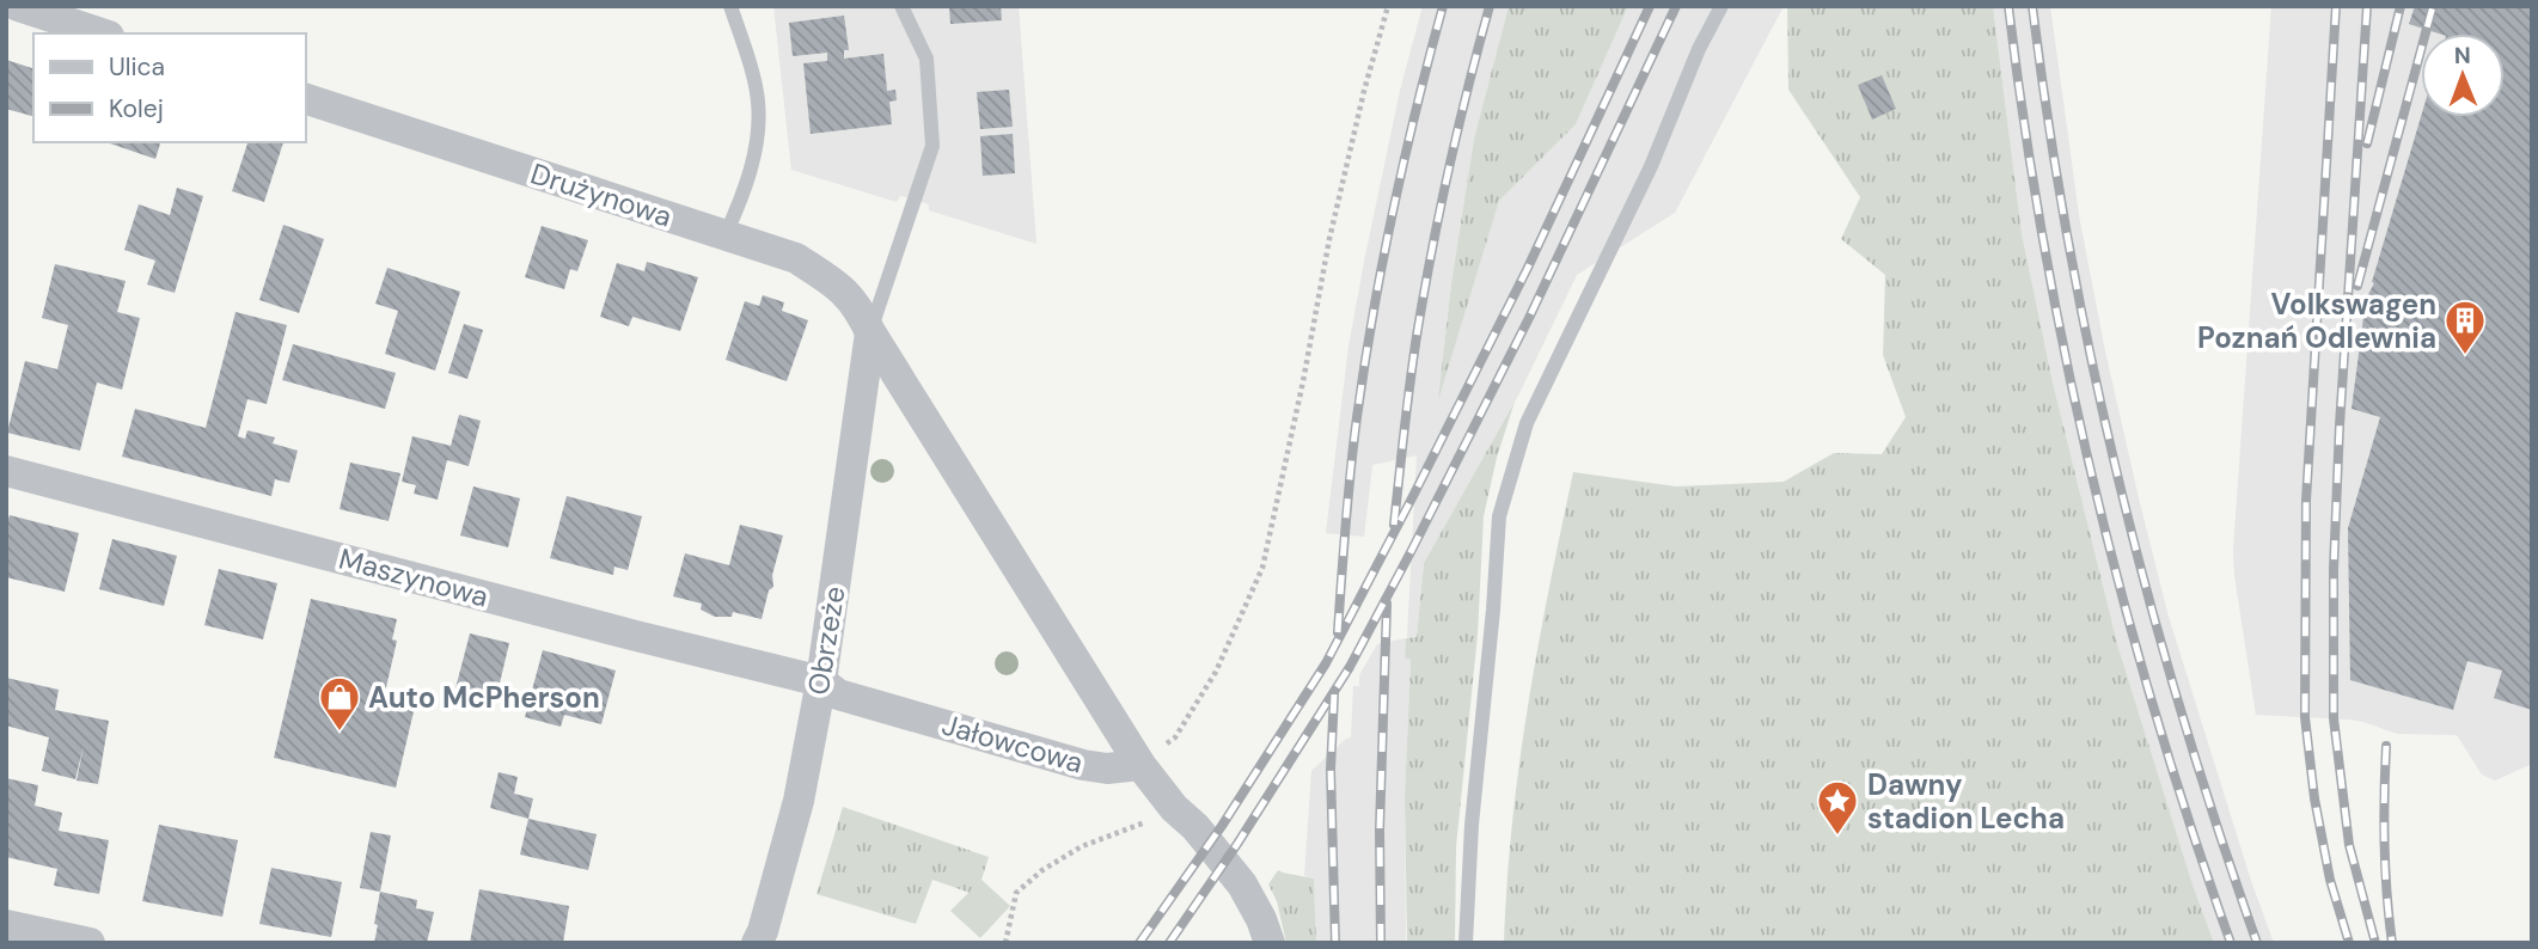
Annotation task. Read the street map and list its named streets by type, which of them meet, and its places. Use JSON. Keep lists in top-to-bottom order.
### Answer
{
  "streets": {
    "street": [
      "Drużynowa",
      "Maszynowa",
      "Obrzeże",
      "Jałowcowa"
    ]
  },
  "crossings": [
    ["Drużynowa", "Obrzeże"],
    ["Drużynowa", "Jałowcowa"],
    ["Maszynowa", "Obrzeże"],
    ["Maszynowa", "Jałowcowa"],
    ["Obrzeże", "Jałowcowa"]
  ],
  "places": {
    "building": ["Volkswagen Poznań Odlewnia"],
    "shop": ["Auto McPherson"],
    "place": ["Dawny stadion Lecha"]
  },
  "legend": ["Ulica", "Kolej"],
  "north": "top"
}
